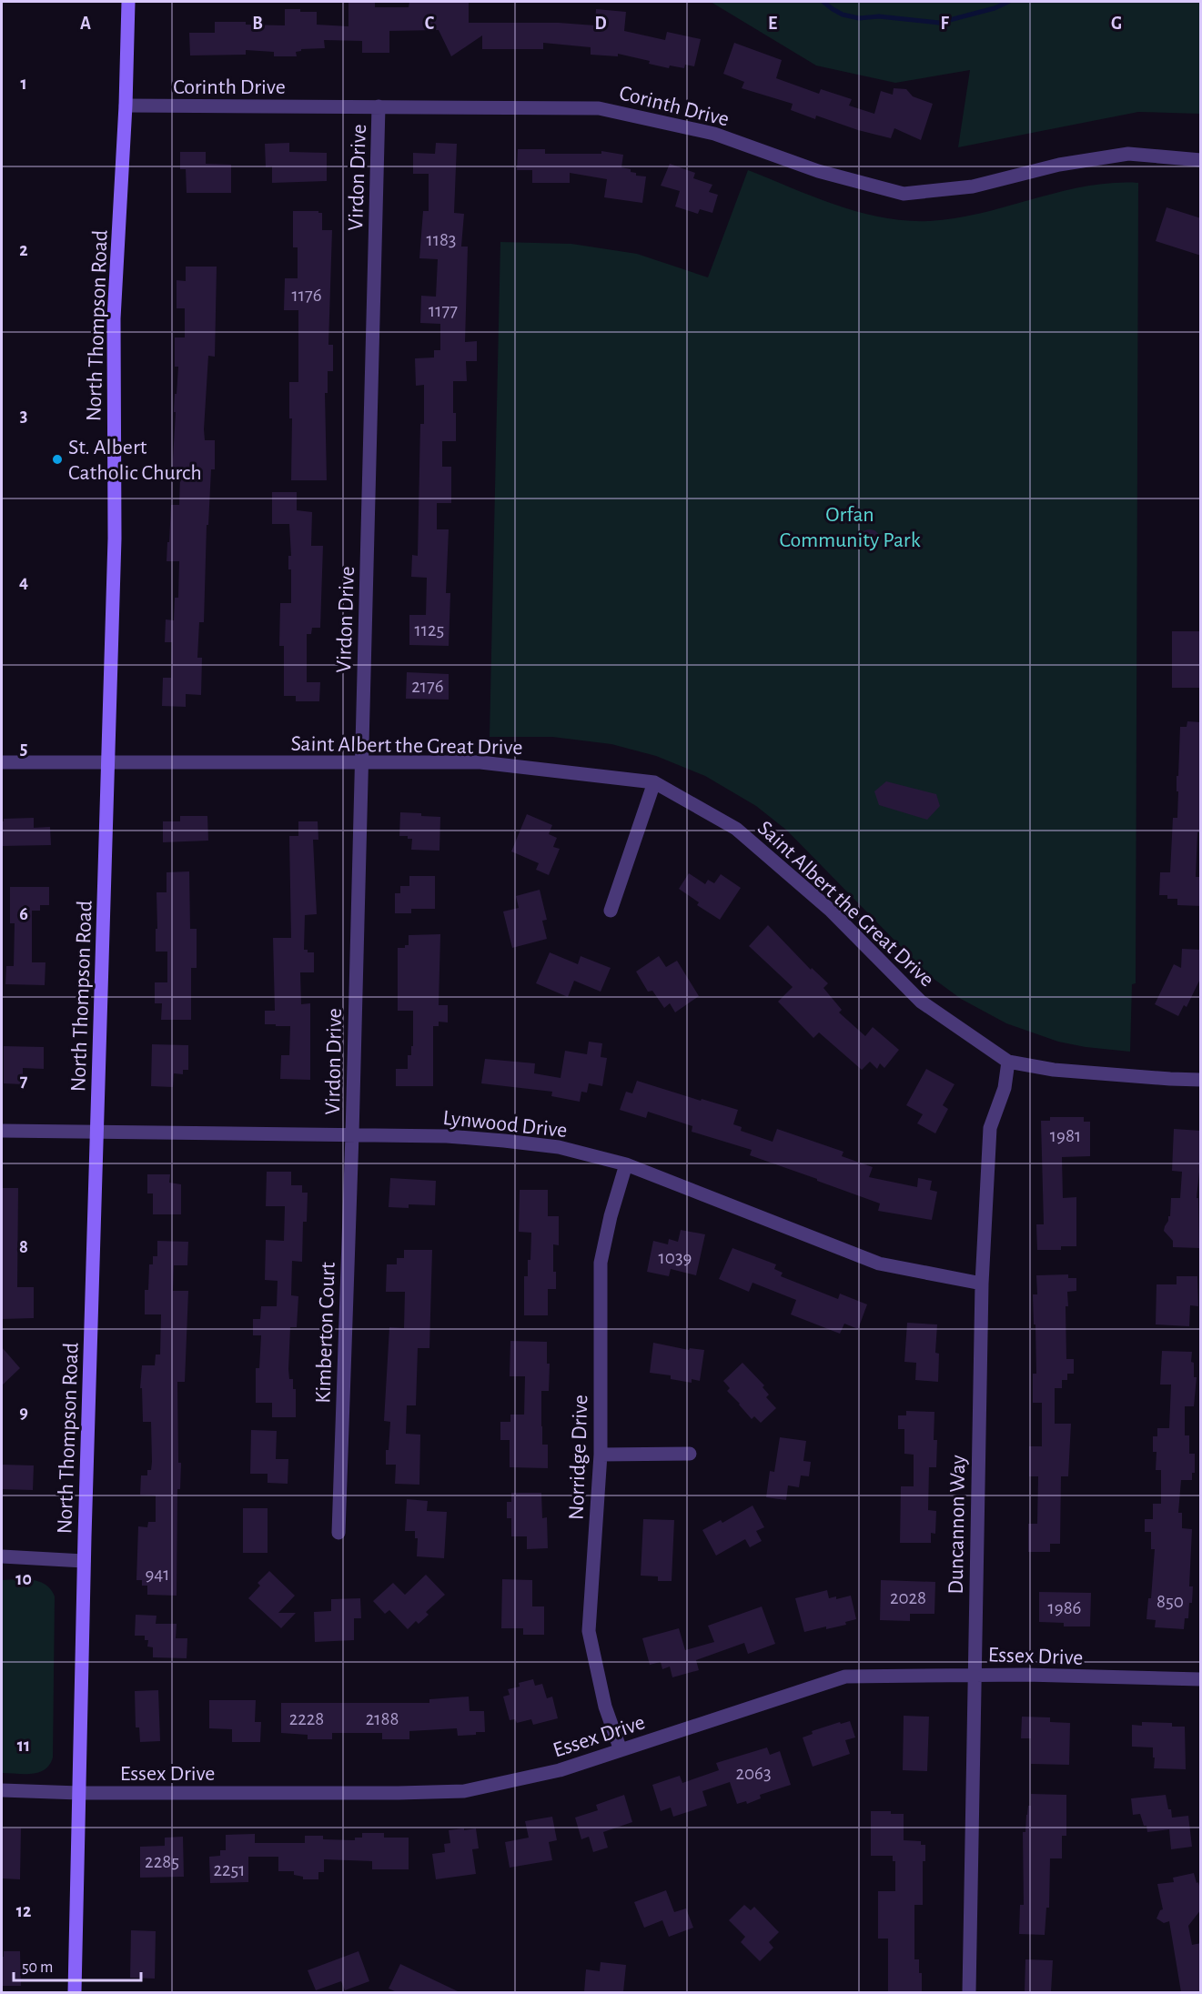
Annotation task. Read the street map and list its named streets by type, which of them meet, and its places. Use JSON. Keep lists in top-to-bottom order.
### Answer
{
  "streets": {
    "street": [
      "Corinth Drive",
      "Virdon Drive",
      "North Thompson Road",
      "Saint Albert the Great Drive",
      "Lynwood Drive",
      "Kimberton Court",
      "Norridge Drive",
      "Duncannon Way",
      "Essex Drive"
    ]
  },
  "crossings": [
    ["Corinth Drive", "Virdon Drive"],
    ["Corinth Drive", "North Thompson Road"],
    ["Virdon Drive", "Saint Albert the Great Drive"],
    ["Virdon Drive", "Lynwood Drive"],
    ["Virdon Drive", "Kimberton Court"],
    ["North Thompson Road", "Saint Albert the Great Drive"],
    ["North Thompson Road", "Lynwood Drive"],
    ["North Thompson Road", "Essex Drive"],
    ["Saint Albert the Great Drive", "Duncannon Way"],
    ["Lynwood Drive", "Kimberton Court"],
    ["Lynwood Drive", "Norridge Drive"],
    ["Lynwood Drive", "Duncannon Way"],
    ["Norridge Drive", "Essex Drive"],
    ["Duncannon Way", "Essex Drive"]
  ],
  "parks": ["Orfan Community Park"],
  "places": ["St. Albert Catholic Church"],
  "house_numbers": [
    "1183",
    "1176",
    "1177",
    "1125",
    "2176",
    "1981",
    "1039",
    "941",
    "2028",
    "850",
    "1986",
    "2228",
    "2188",
    "2063",
    "2285",
    "2251"
  ],
  "scale_bar": "50 m",
  "grid": {
    "columns": [
      "A",
      "B",
      "C",
      "D",
      "E",
      "F",
      "G"
    ],
    "rows": [
      "1",
      "2",
      "3",
      "4",
      "5",
      "6",
      "7",
      "8",
      "9",
      "10",
      "11",
      "12"
    ]
  }
}
